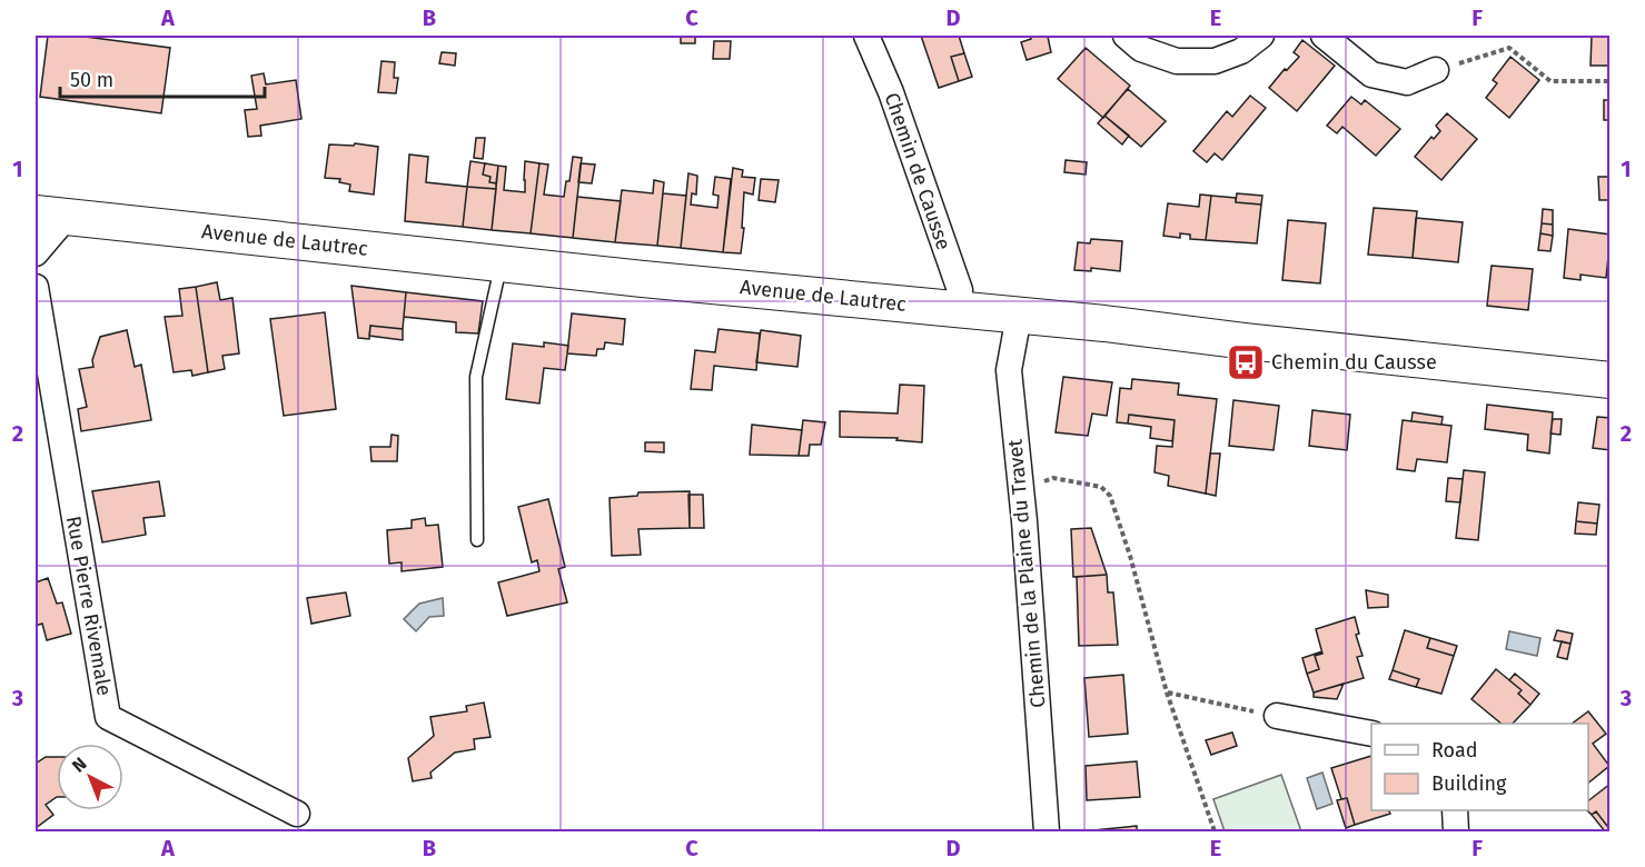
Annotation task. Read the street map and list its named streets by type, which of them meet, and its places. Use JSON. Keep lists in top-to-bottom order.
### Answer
{
  "streets": {
    "main road": ["Avenue de Lautrec"],
    "street": ["Chemin de Causse", "Chemin de la Plaine du Travet", "Rue Pierre Rivemale"]
  },
  "crossings": [
    ["Chemin de Causse", "Avenue de Lautrec"],
    ["Avenue de Lautrec", "Chemin de la Plaine du Travet"]
  ],
  "places": {
    "bus stop": ["Chemin du Causse"]
  },
  "legend": ["Road", "Building"],
  "scale_bar": "50 m",
  "north": "top left",
  "grid": {
    "columns": [
      "A",
      "B",
      "C",
      "D",
      "E",
      "F"
    ],
    "rows": ["1", "2", "3"]
  }
}
